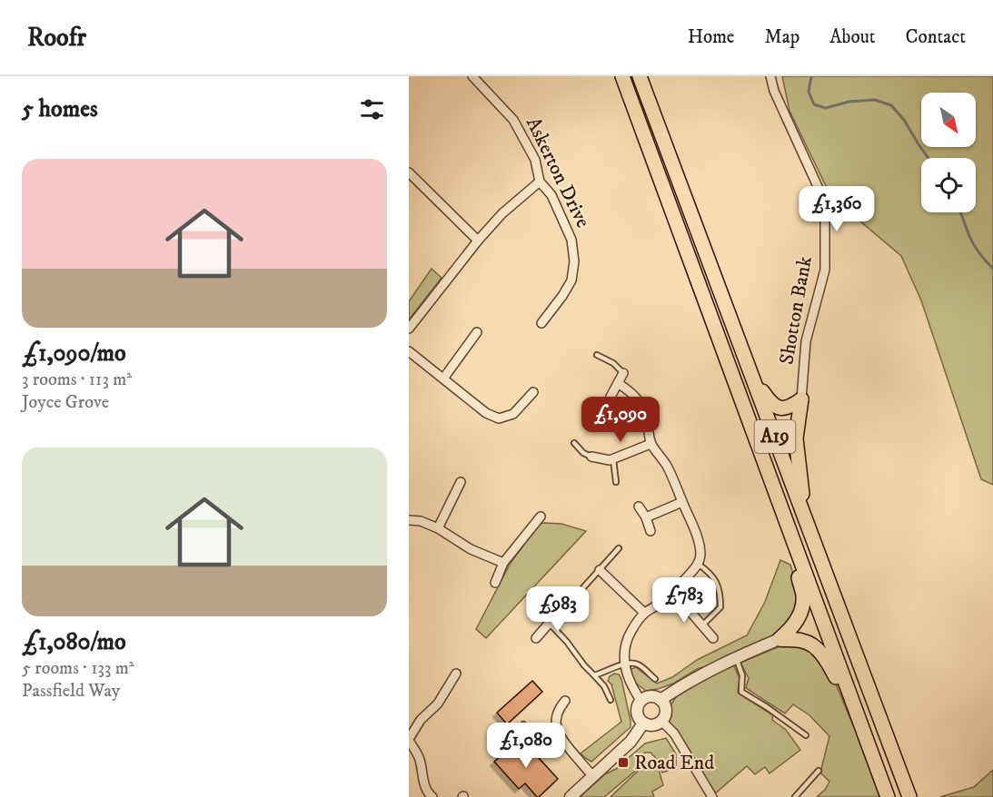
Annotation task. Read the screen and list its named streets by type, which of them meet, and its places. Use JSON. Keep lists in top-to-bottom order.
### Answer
{
  "streets": {
    "highway": ["A19"],
    "street": ["Askerton Drive", "Shotton Bank"]
  },
  "places": {
    "transit": ["Road End"]
  },
  "north": "bottom right",
  "page": {
    "header": "Roofr",
    "nav": [
      "Home",
      "Map",
      "About",
      "Contact"
    ],
    "heading": "5 homes",
    "list": [
      {
        "name": "£1,090/mo",
        "note": "3 rooms · 113 m² · Joyce Grove"
      },
      {
        "name": "£1,080/mo",
        "note": "5 rooms · 133 m² · Passfield Way"
      }
    ],
    "price": [
      "£1,360",
      "£1,090",
      "£783",
      "£983",
      "£1,080"
    ]
  }
}
